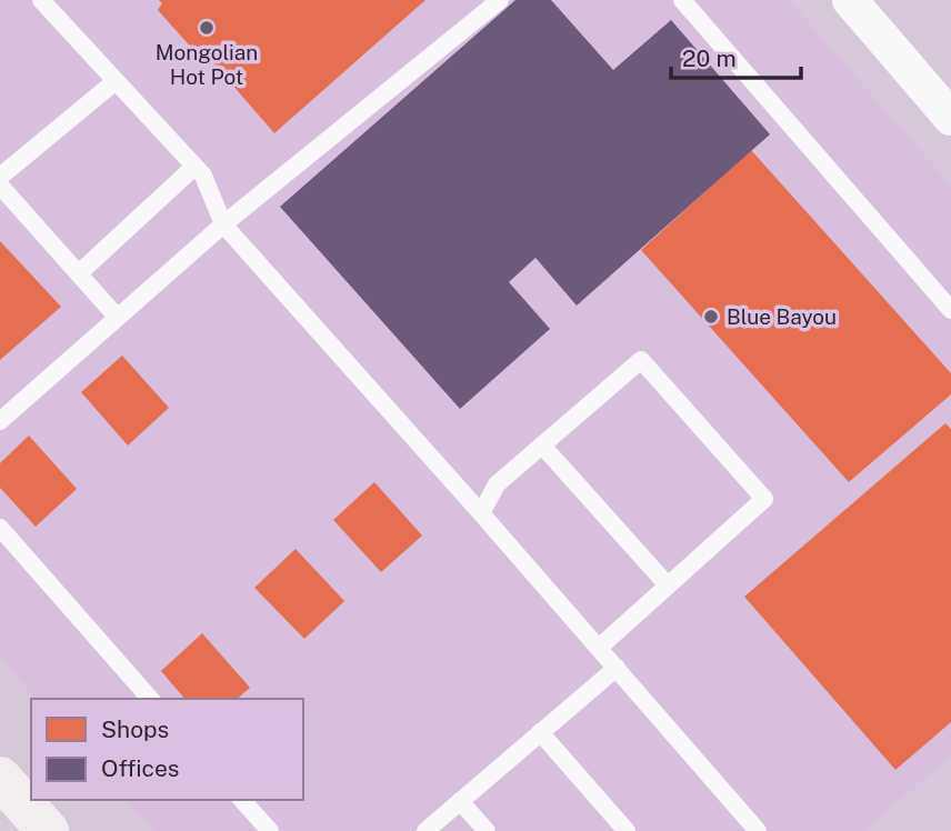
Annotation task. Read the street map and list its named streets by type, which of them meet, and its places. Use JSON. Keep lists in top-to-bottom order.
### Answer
{
  "places": ["Mongolian Hot Pot", "Blue Bayou"],
  "legend": ["Shops", "Offices"],
  "scale_bar": "20 m"
}
